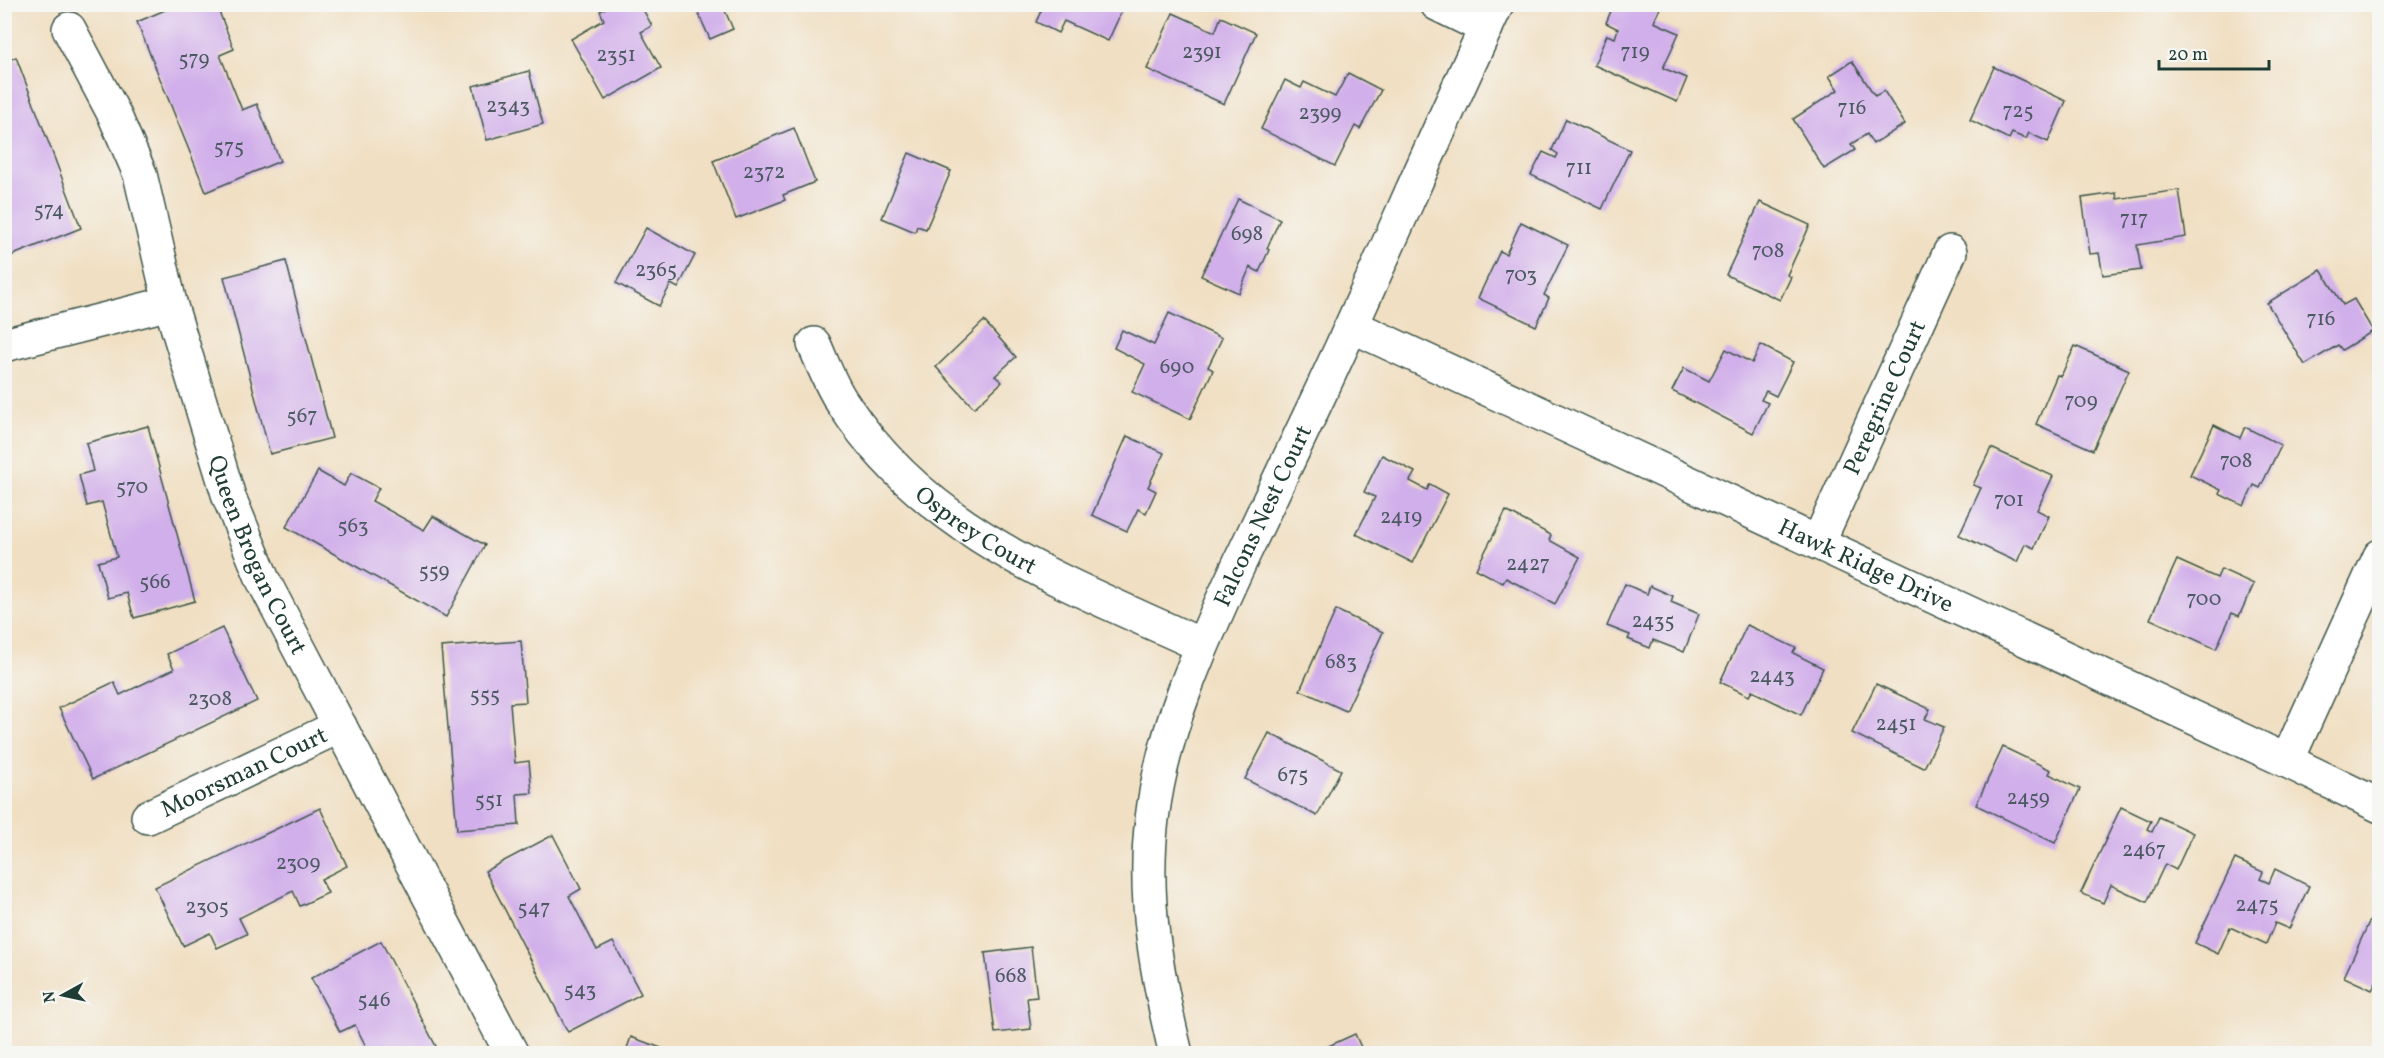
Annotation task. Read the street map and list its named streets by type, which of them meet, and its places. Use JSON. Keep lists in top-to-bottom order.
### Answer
{
  "streets": {
    "street": [
      "Peregrine Court",
      "Falcons Nest Court",
      "Osprey Court",
      "Queen Brogan Court",
      "Hawk Ridge Drive",
      "Moorsman Court"
    ]
  },
  "crossings": [
    ["Peregrine Court", "Hawk Ridge Drive"],
    ["Falcons Nest Court", "Osprey Court"],
    ["Falcons Nest Court", "Hawk Ridge Drive"],
    ["Queen Brogan Court", "Moorsman Court"]
  ],
  "house_numbers": [
    "2391",
    "719",
    "2351",
    "579",
    "2343",
    "716",
    "725",
    "2399",
    "575",
    "711",
    "2372",
    "574",
    "717",
    "698",
    "708",
    "2365",
    "703",
    "716",
    "690",
    "709",
    "567",
    "708",
    "570",
    "701",
    "2419",
    "563",
    "2427",
    "559",
    "566",
    "700",
    "2435",
    "683",
    "2443",
    "555",
    "2308",
    "2451",
    "675",
    "2459",
    "551",
    "2467",
    "2309",
    "2475",
    "2305",
    "547",
    "668",
    "543",
    "546"
  ],
  "scale_bar": "20 m",
  "north": "left"
}
